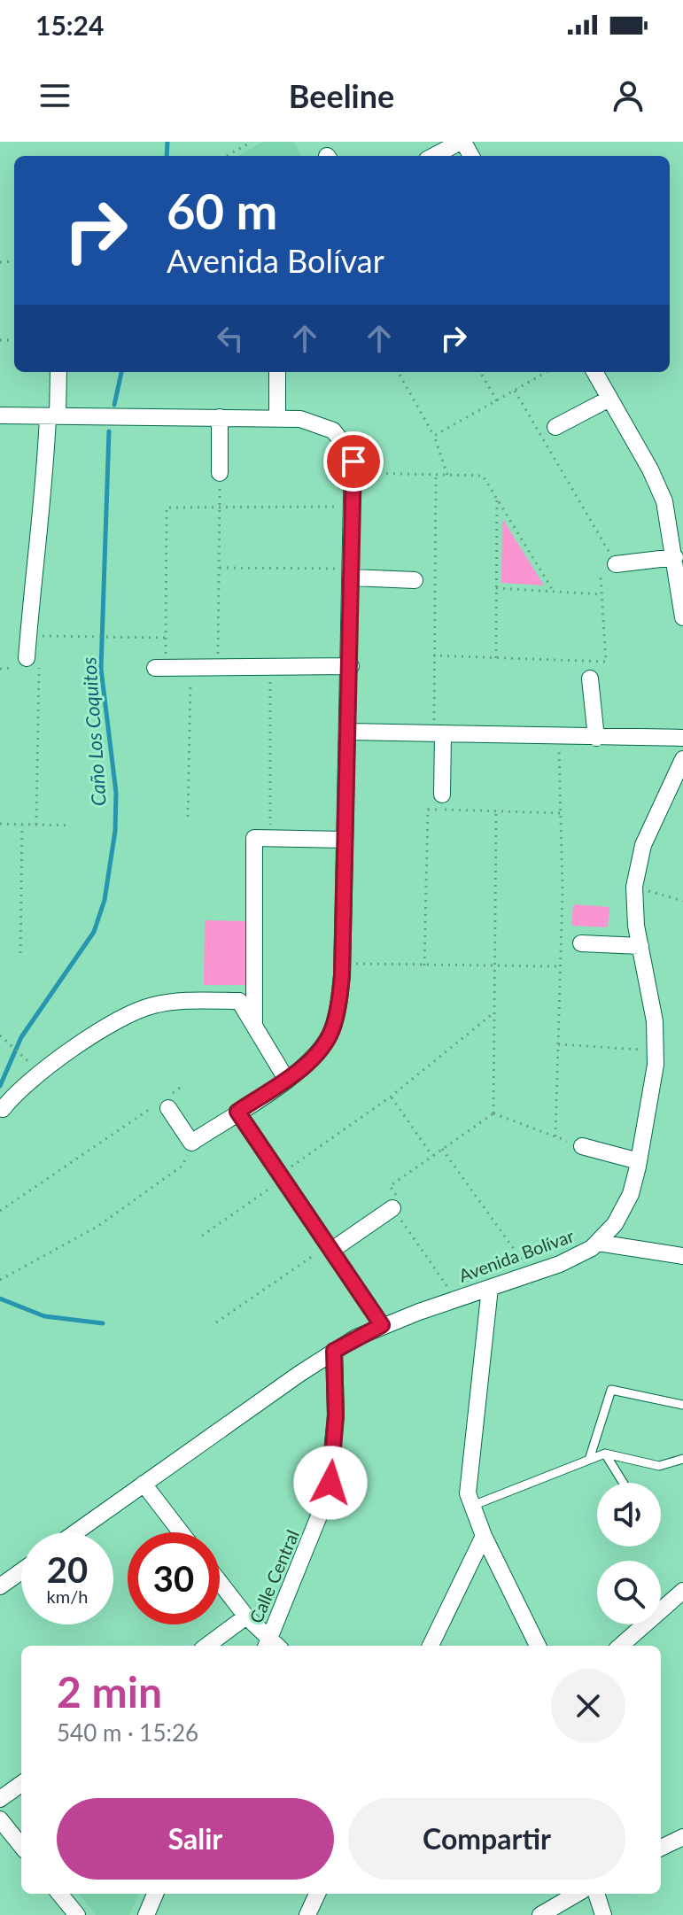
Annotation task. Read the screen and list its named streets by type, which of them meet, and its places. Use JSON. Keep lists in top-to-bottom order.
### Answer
{
  "streets": {
    "street": ["Avenida Bolívar", "Calle Central"]
  },
  "crossings": [
    ["Avenida Bolívar", "Calle Central"]
  ],
  "water": ["Caño Los Coquitos"],
  "page": {
    "status": "15:24",
    "header": "Beeline",
    "turn": ["60 m", "Avenida Bolívar"],
    "speed": "20 km/h",
    "limit": "30",
    "heading": ["2 min", "540 m · 15:26"],
    "buttons": ["Salir", "Compartir"]
  }
}
